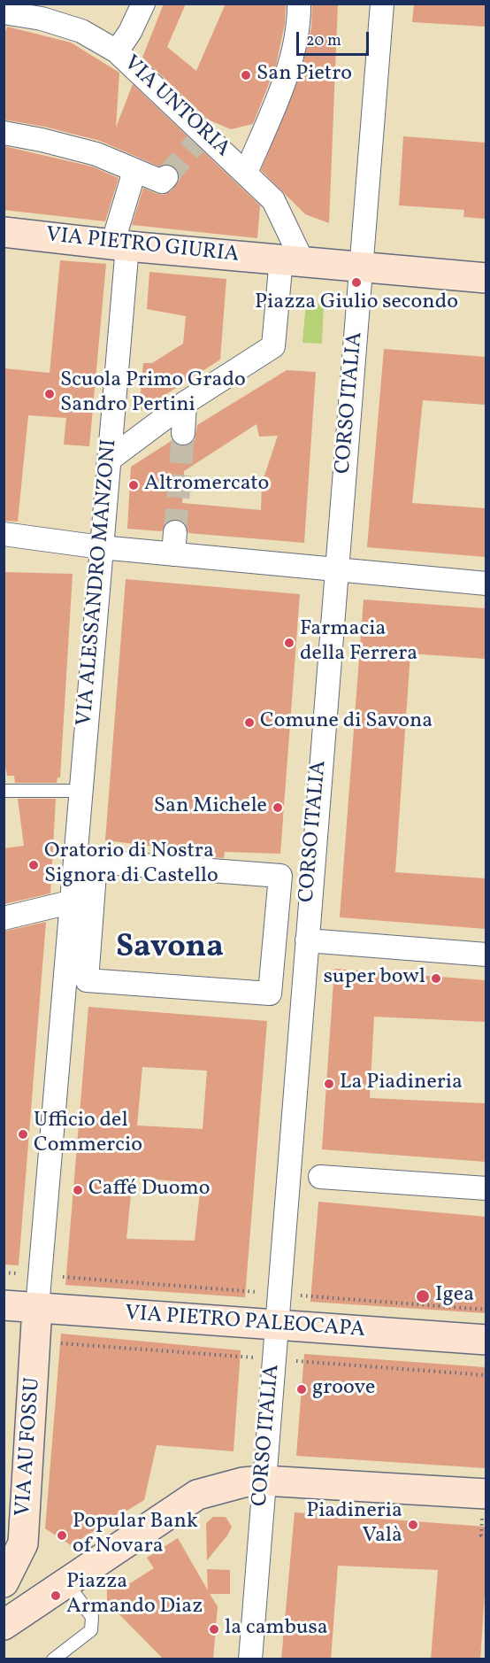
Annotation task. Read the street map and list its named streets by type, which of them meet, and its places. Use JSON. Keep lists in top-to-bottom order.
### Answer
{
  "streets": {
    "street": [
      "VIA UNTORIA",
      "VIA PIETRO GIURIA",
      "CORSO ITALIA",
      "VIA ALESSANDRO MANZONI",
      "VIA PIETRO PALEOCAPA",
      "VIA AU FOSSU"
    ]
  },
  "crossings": [
    ["VIA UNTORIA", "VIA PIETRO GIURIA"],
    ["VIA PIETRO GIURIA", "VIA ALESSANDRO MANZONI"],
    ["CORSO ITALIA", "VIA PIETRO PALEOCAPA"],
    ["VIA ALESSANDRO MANZONI", "VIA PIETRO PALEOCAPA"],
    ["VIA ALESSANDRO MANZONI", "VIA AU FOSSU"],
    ["VIA PIETRO PALEOCAPA", "VIA AU FOSSU"]
  ],
  "districts": ["Savona"],
  "places": [
    "San Pietro",
    "Piazza Giulio secondo",
    "Scuola Primo Grado Sandro Pertini",
    "Altromercato",
    "Farmacia della Ferrera",
    "Comune di Savona",
    "San Michele",
    "Oratorio di Nostra Signora di Castello",
    "super bowl",
    "La Piadineria",
    "Ufficio del Commercio",
    "Caffé Duomo",
    "Igea",
    "groove",
    "Piadineria Valà",
    "Popular Bank of Novara",
    "Piazza Armando Diaz",
    "la cambusa"
  ],
  "scale_bar": "20 m"
}
